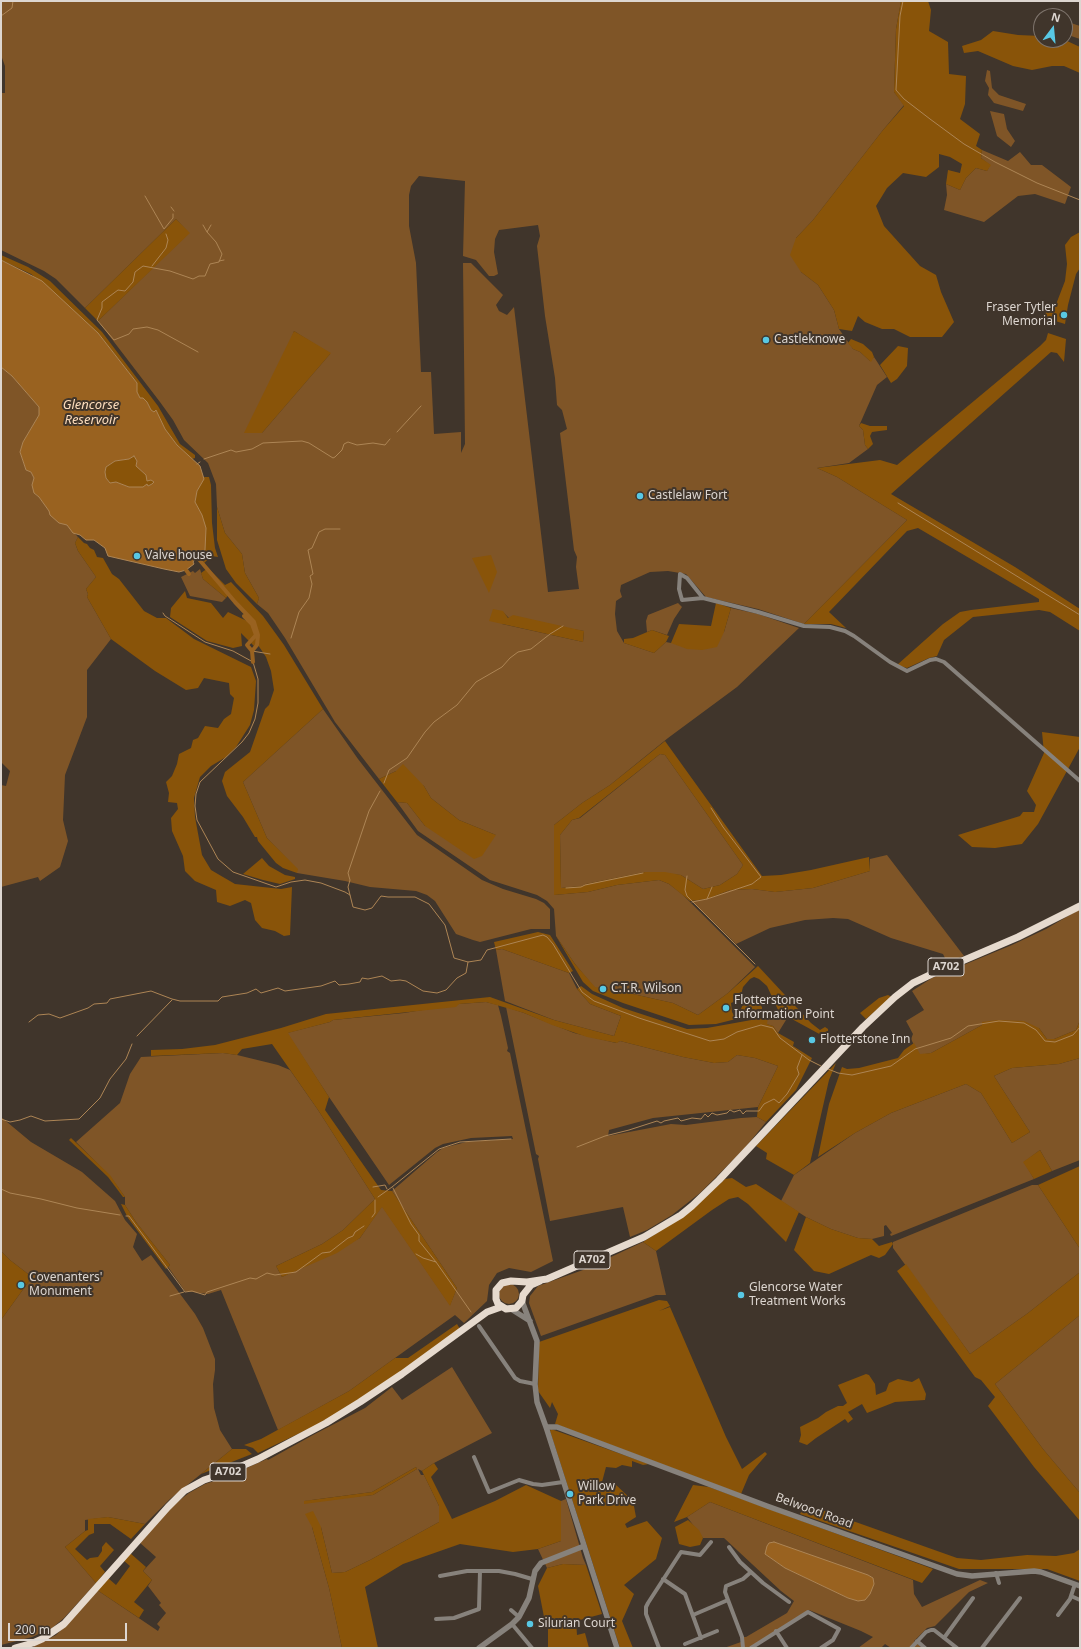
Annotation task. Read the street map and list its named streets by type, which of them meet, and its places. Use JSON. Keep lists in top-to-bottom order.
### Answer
{
  "streets": {
    "highway": ["A702"],
    "street": ["Belwood Road"]
  },
  "water": ["Glencorse Reservoir"],
  "places": [
    "Fraser Tytler Memorial",
    "Castleknowe",
    "Castlelaw Fort",
    "Valve house",
    "C.T.R. Wilson",
    "Flotterstone Information Point",
    "Flotterstone Inn",
    "Covenanters' Monument",
    "Glencorse Water Treatment Works",
    "Willow Park Drive",
    "Silurian Court"
  ],
  "scale_bar": "200 m",
  "north": "top"
}
